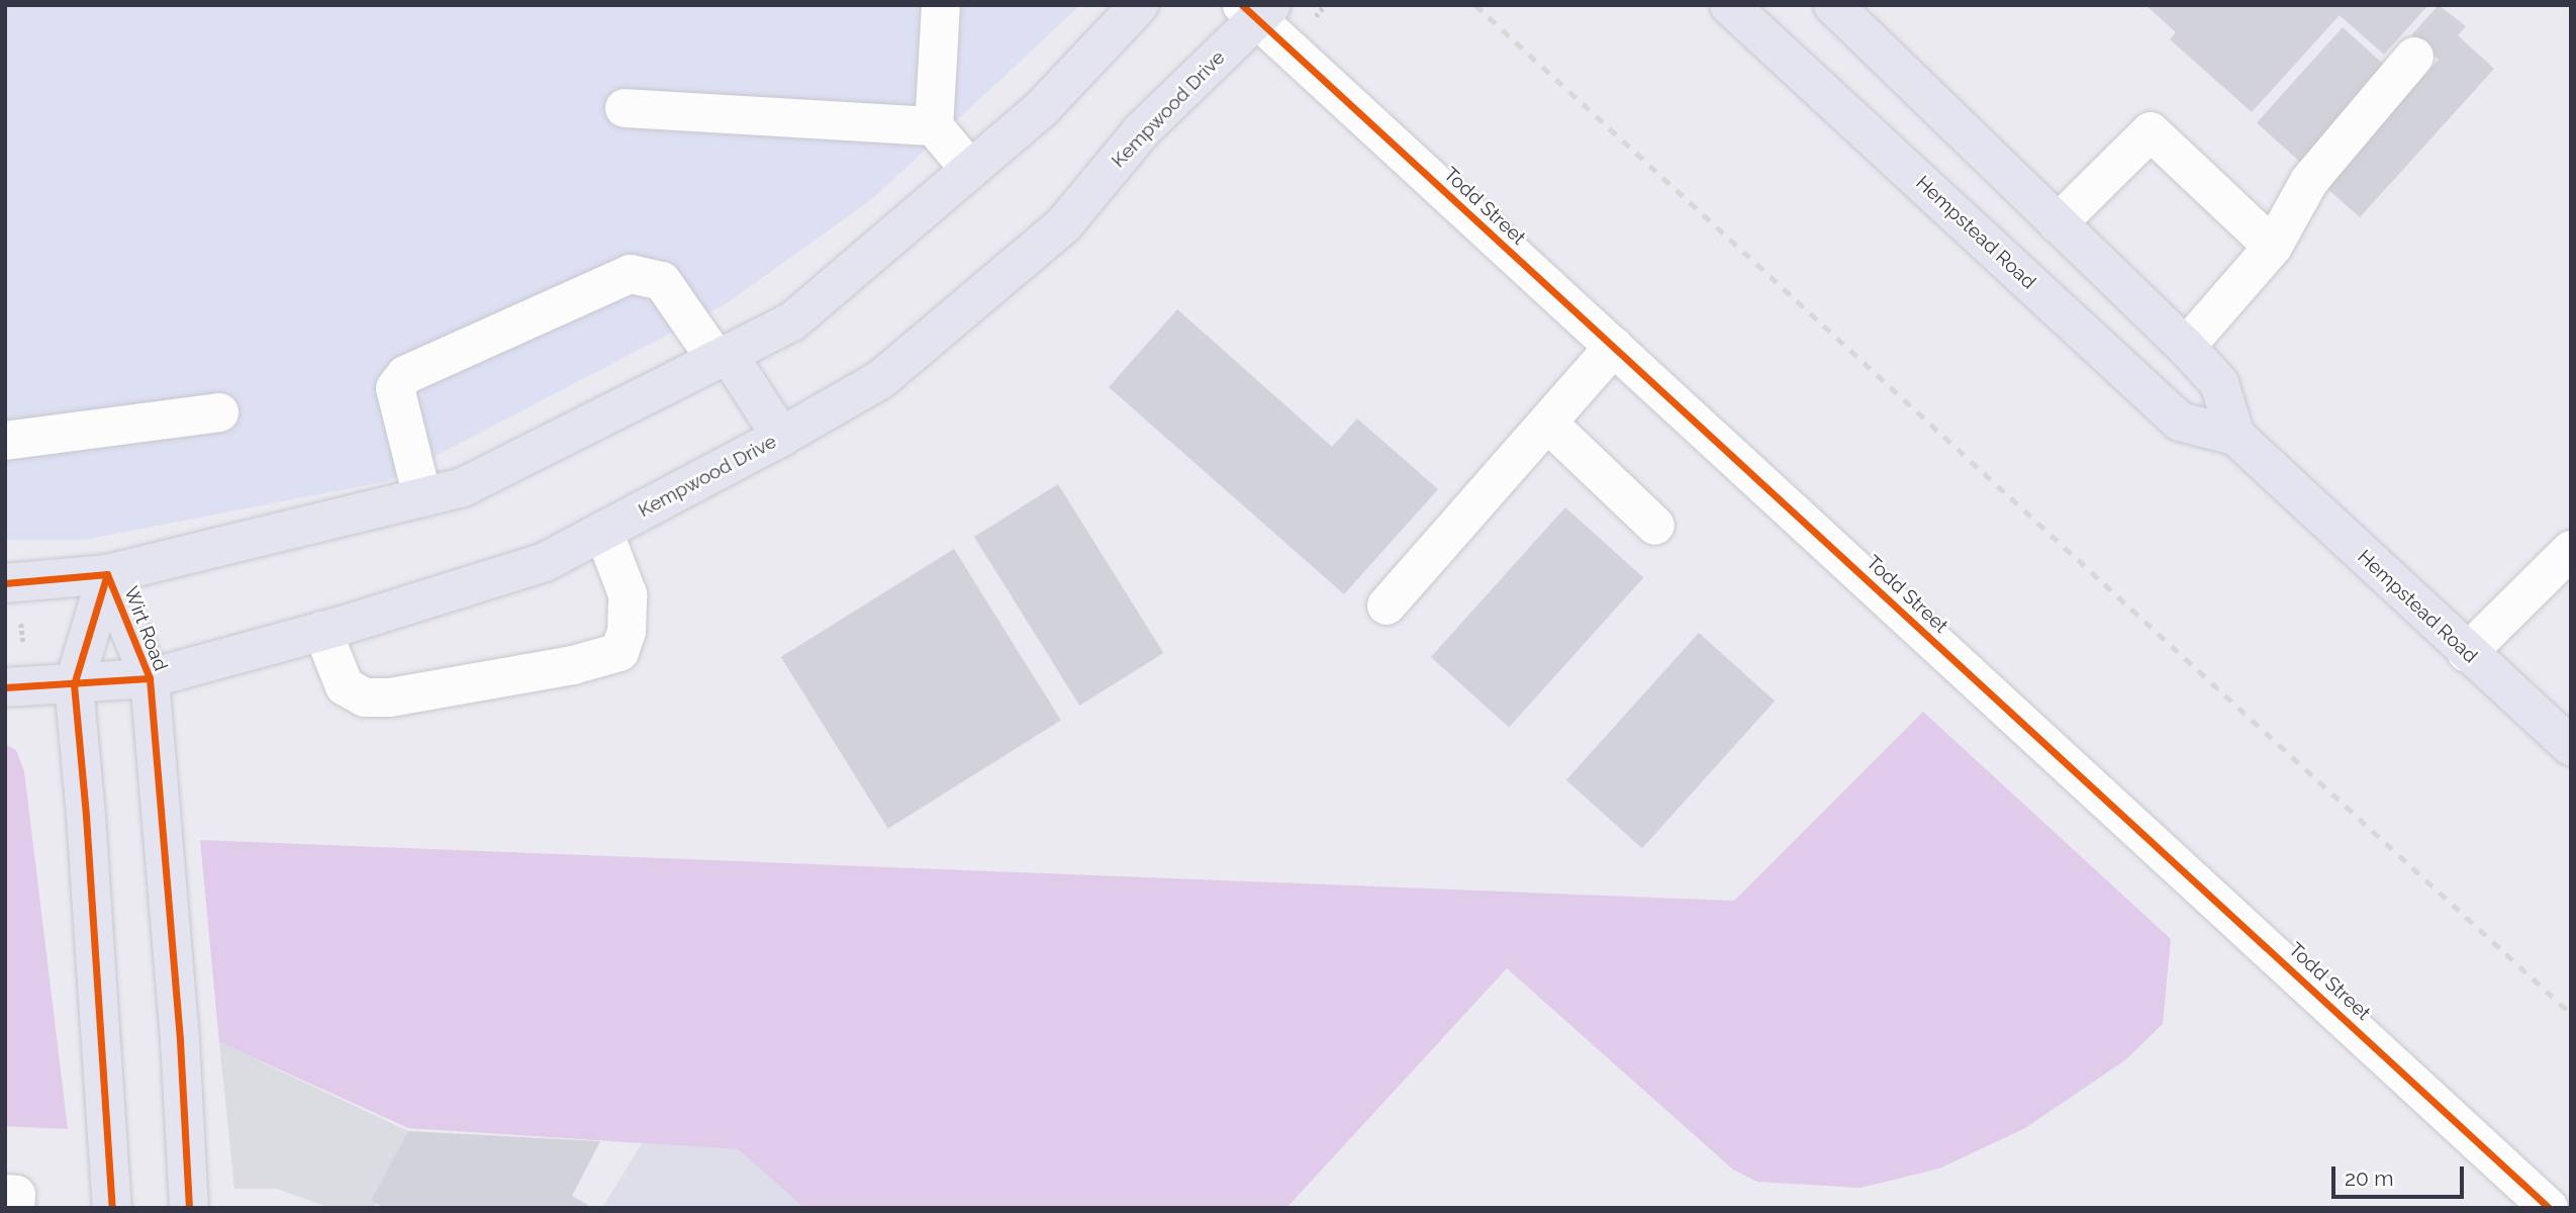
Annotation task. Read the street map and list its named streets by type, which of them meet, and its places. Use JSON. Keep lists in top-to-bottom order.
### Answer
{
  "streets": {
    "main road": ["Kempwood Drive", "Hempstead Road", "Wirt Road"],
    "street": ["Todd Street"]
  },
  "crossings": [
    ["Kempwood Drive", "Todd Street"],
    ["Kempwood Drive", "Wirt Road"]
  ],
  "scale_bar": "20 m"
}
